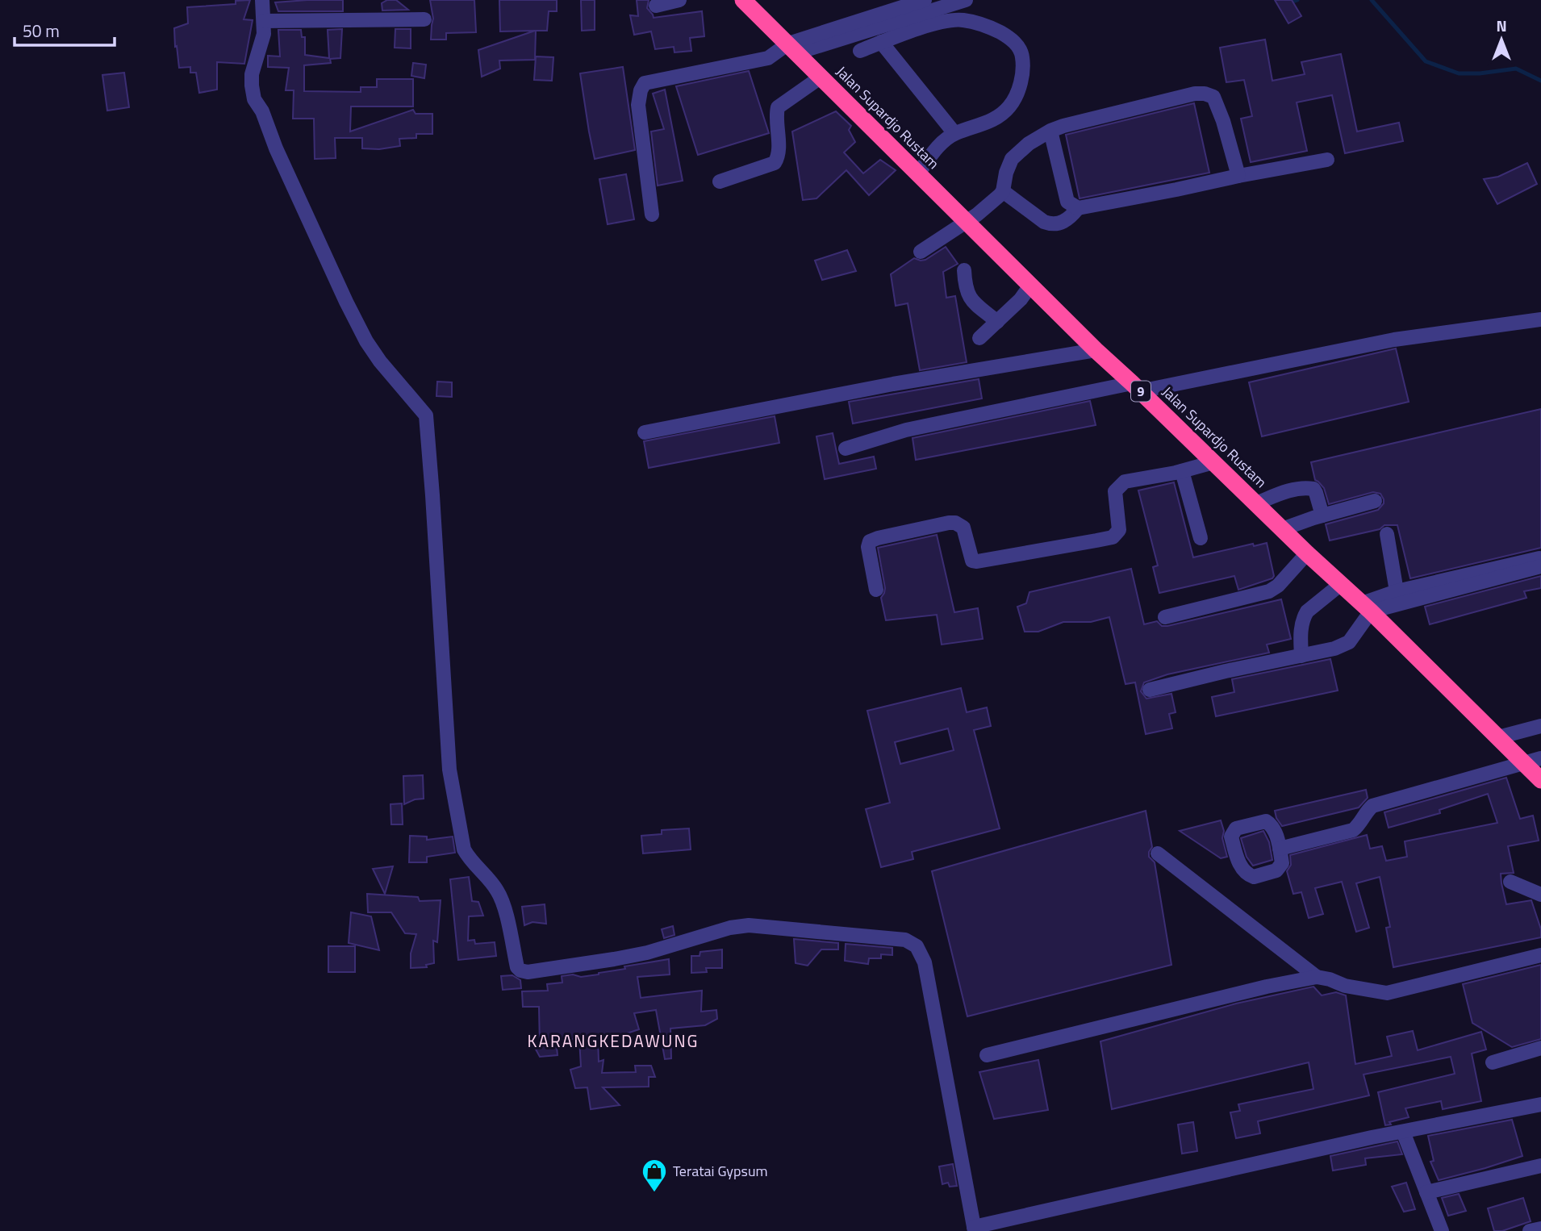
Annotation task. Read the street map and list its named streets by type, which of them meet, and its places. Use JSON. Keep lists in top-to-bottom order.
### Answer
{
  "streets": {
    "highway": ["Jalan Supardjo Rustam", "9"]
  },
  "districts": ["KARANGKEDAWUNG"],
  "places": {
    "shop": ["Teratai Gypsum"]
  },
  "scale_bar": "50 m",
  "north": "top"
}
